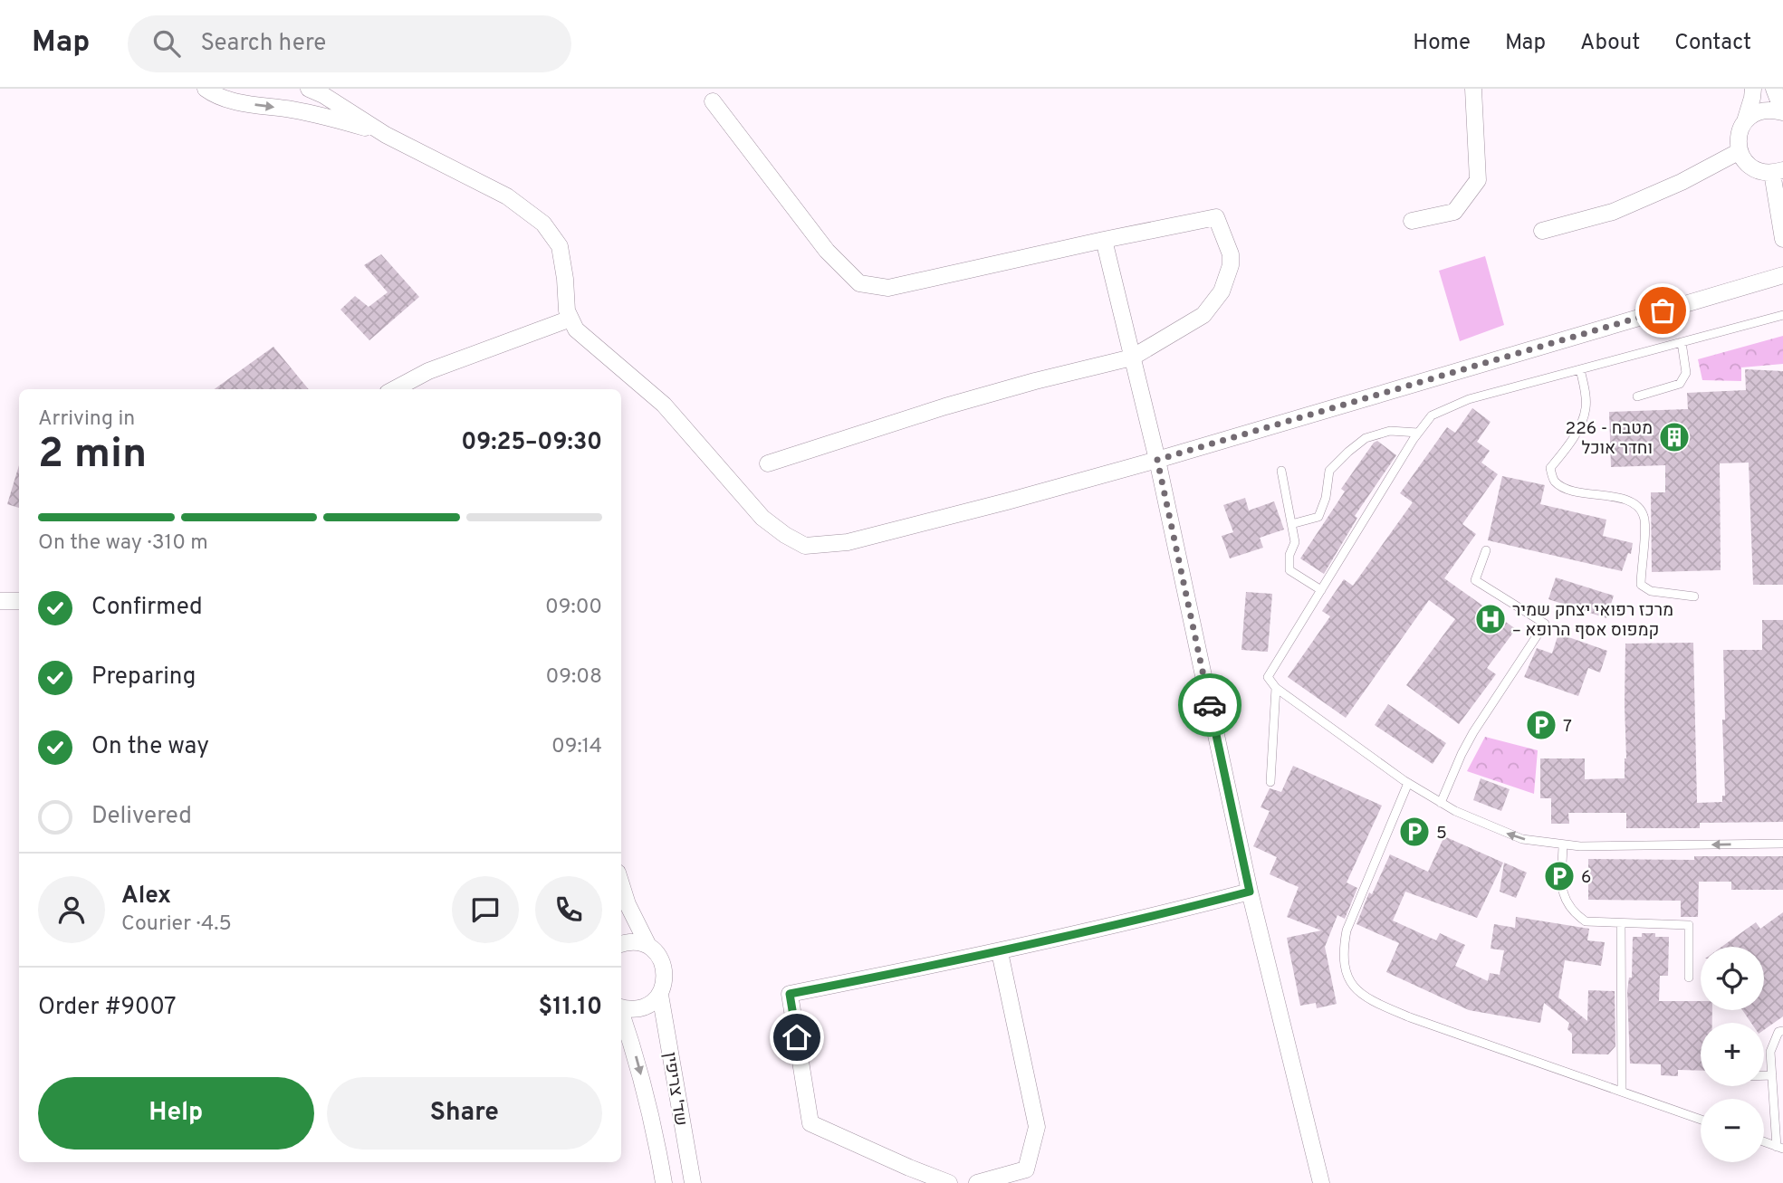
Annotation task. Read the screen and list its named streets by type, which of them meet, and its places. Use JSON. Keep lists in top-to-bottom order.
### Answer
{
  "streets": {
    "street": ["שד' צריפין"]
  },
  "places": {
    "building": ["226 - מטבח וחדר אוכל"],
    "hospital": ["מרכז רפואי יצחק שמיר – קמפוס אסף הרופא"],
    "parking": ["7", "5", "6"]
  },
  "page": {
    "header": "Map",
    "search": "Search here",
    "nav": [
      "Home",
      "Map",
      "About",
      "Contact"
    ],
    "heading": ["2 min", "Arriving in", "09:25–09:30"],
    "panel": [
      "Alex",
      "Courier · 4.5",
      "Order #9007",
      "$11.10"
    ],
    "bar": "On the way · 310 m",
    "list": [
      ["Confirmed", "09:00"],
      ["Preparing", "09:08"],
      ["On the way", "09:14"],
      "Delivered"
    ],
    "map_buttons": ["+", "−"],
    "buttons": ["Help", "Share"]
  }
}
